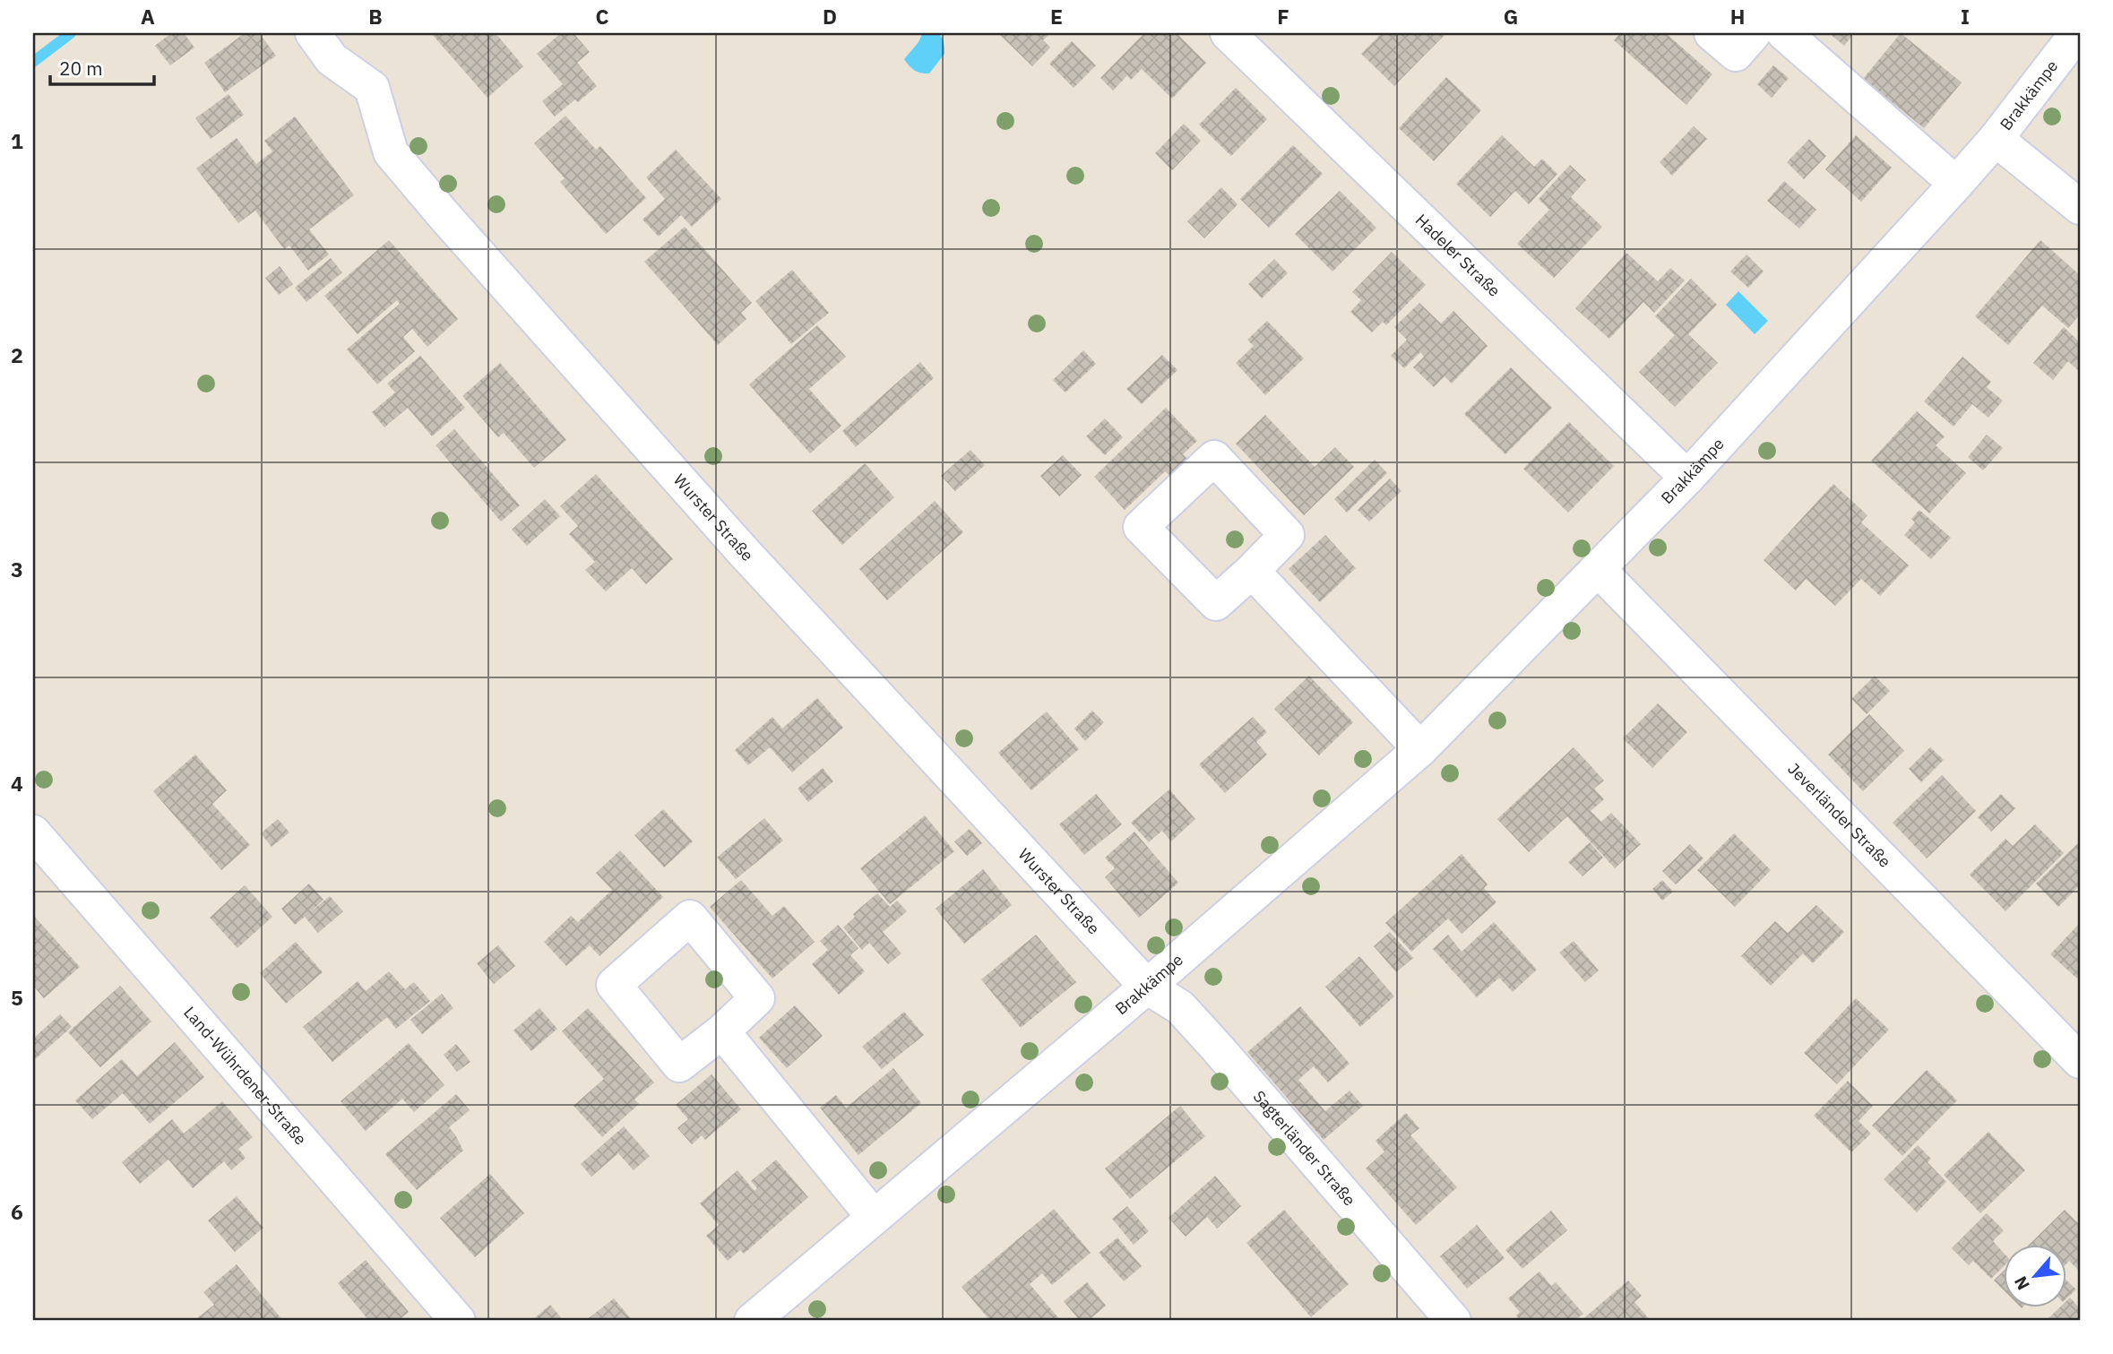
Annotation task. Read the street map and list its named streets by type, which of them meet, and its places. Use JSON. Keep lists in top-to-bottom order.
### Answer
{
  "streets": {
    "street": [
      "Brakkämpe",
      "Hadeler Straße",
      "Wurster Straße",
      "Jeverländer Straße",
      "Land-Wührdener-Straße",
      "Sagterländer Straße"
    ]
  },
  "crossings": [
    ["Brakkämpe", "Hadeler Straße"],
    ["Brakkämpe", "Wurster Straße"],
    ["Brakkämpe", "Jeverländer Straße"],
    ["Brakkämpe", "Sagterländer Straße"],
    ["Wurster Straße", "Sagterländer Straße"]
  ],
  "scale_bar": "20 m",
  "north": "bottom left",
  "grid": {
    "columns": [
      "A",
      "B",
      "C",
      "D",
      "E",
      "F",
      "G",
      "H",
      "I"
    ],
    "rows": [
      "1",
      "2",
      "3",
      "4",
      "5",
      "6"
    ]
  }
}
